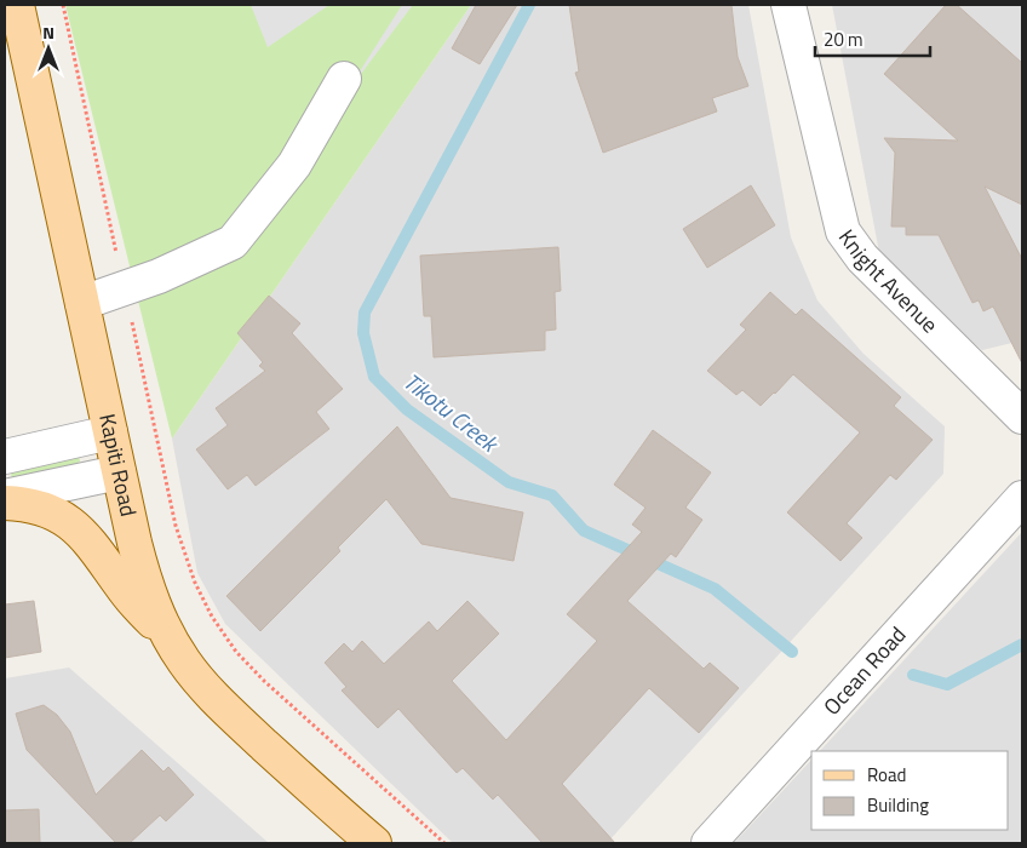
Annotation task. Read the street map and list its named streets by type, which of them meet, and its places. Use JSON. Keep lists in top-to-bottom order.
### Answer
{
  "streets": {
    "main road": ["Kapiti Road"],
    "street": ["Knight Avenue", "Ocean Road"]
  },
  "water": ["Tikotu Creek"],
  "legend": ["Road", "Building"],
  "scale_bar": "20 m",
  "north": "top"
}
